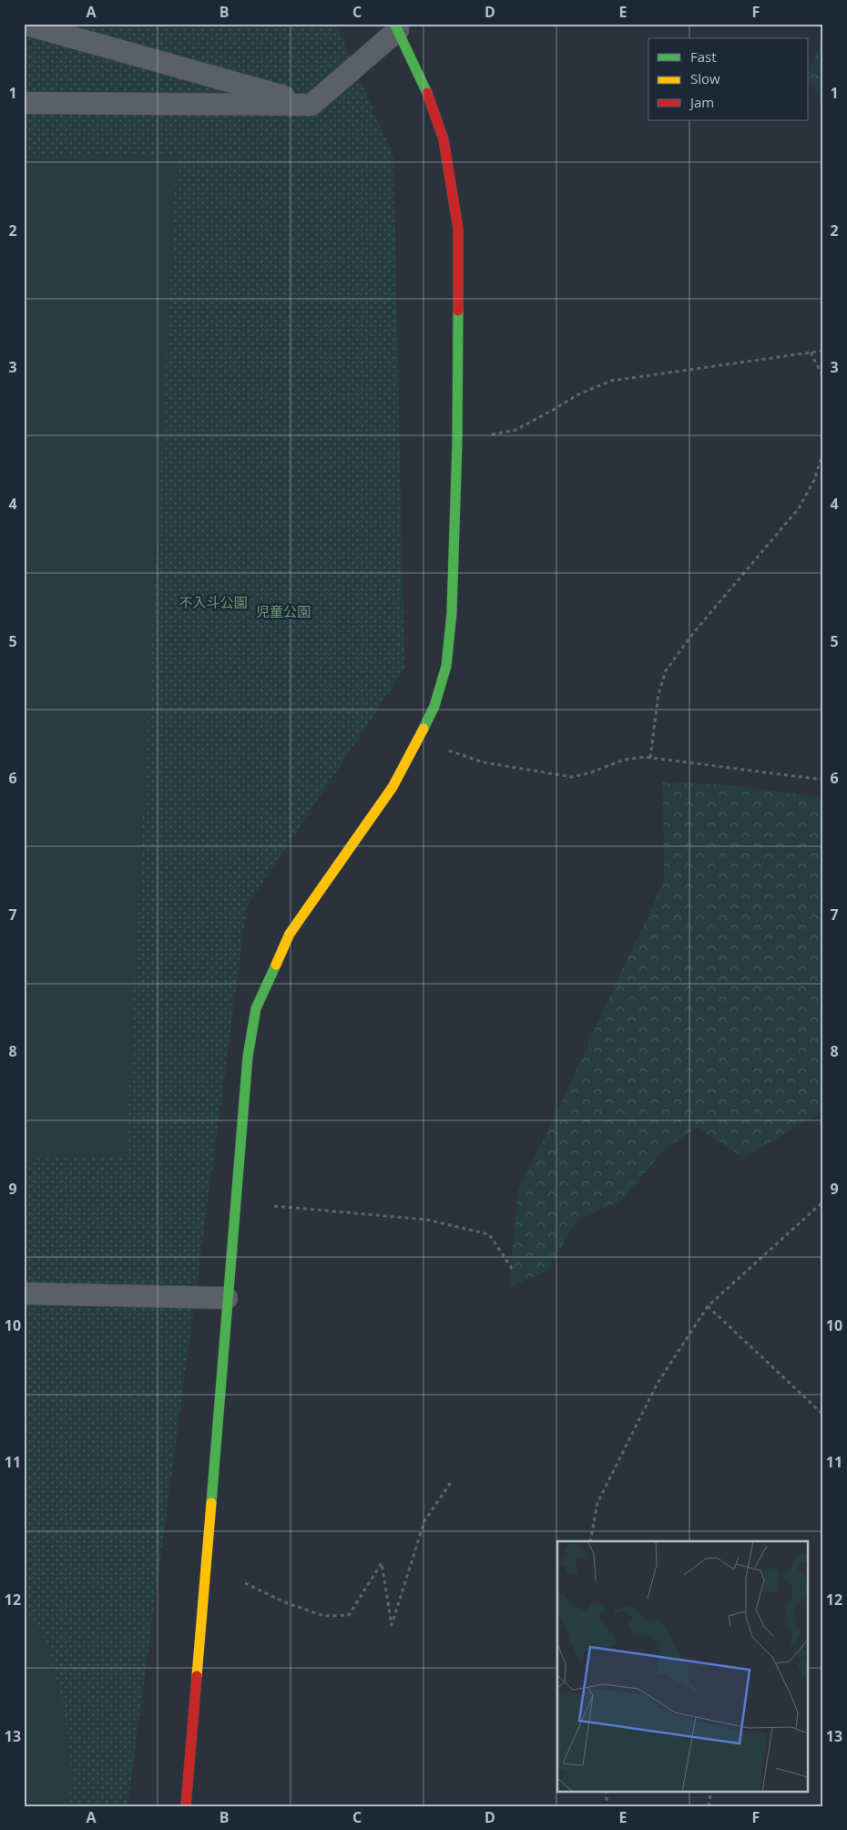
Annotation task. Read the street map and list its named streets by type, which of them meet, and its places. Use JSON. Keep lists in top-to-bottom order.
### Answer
{
  "parks": ["不入斗公園", "児童公園"],
  "legend": ["Fast", "Slow", "Jam"],
  "grid": {
    "columns": [
      "A",
      "B",
      "C",
      "D",
      "E",
      "F"
    ],
    "rows": [
      "1",
      "2",
      "3",
      "4",
      "5",
      "6",
      "7",
      "8",
      "9",
      "10",
      "11",
      "12",
      "13"
    ]
  }
}
